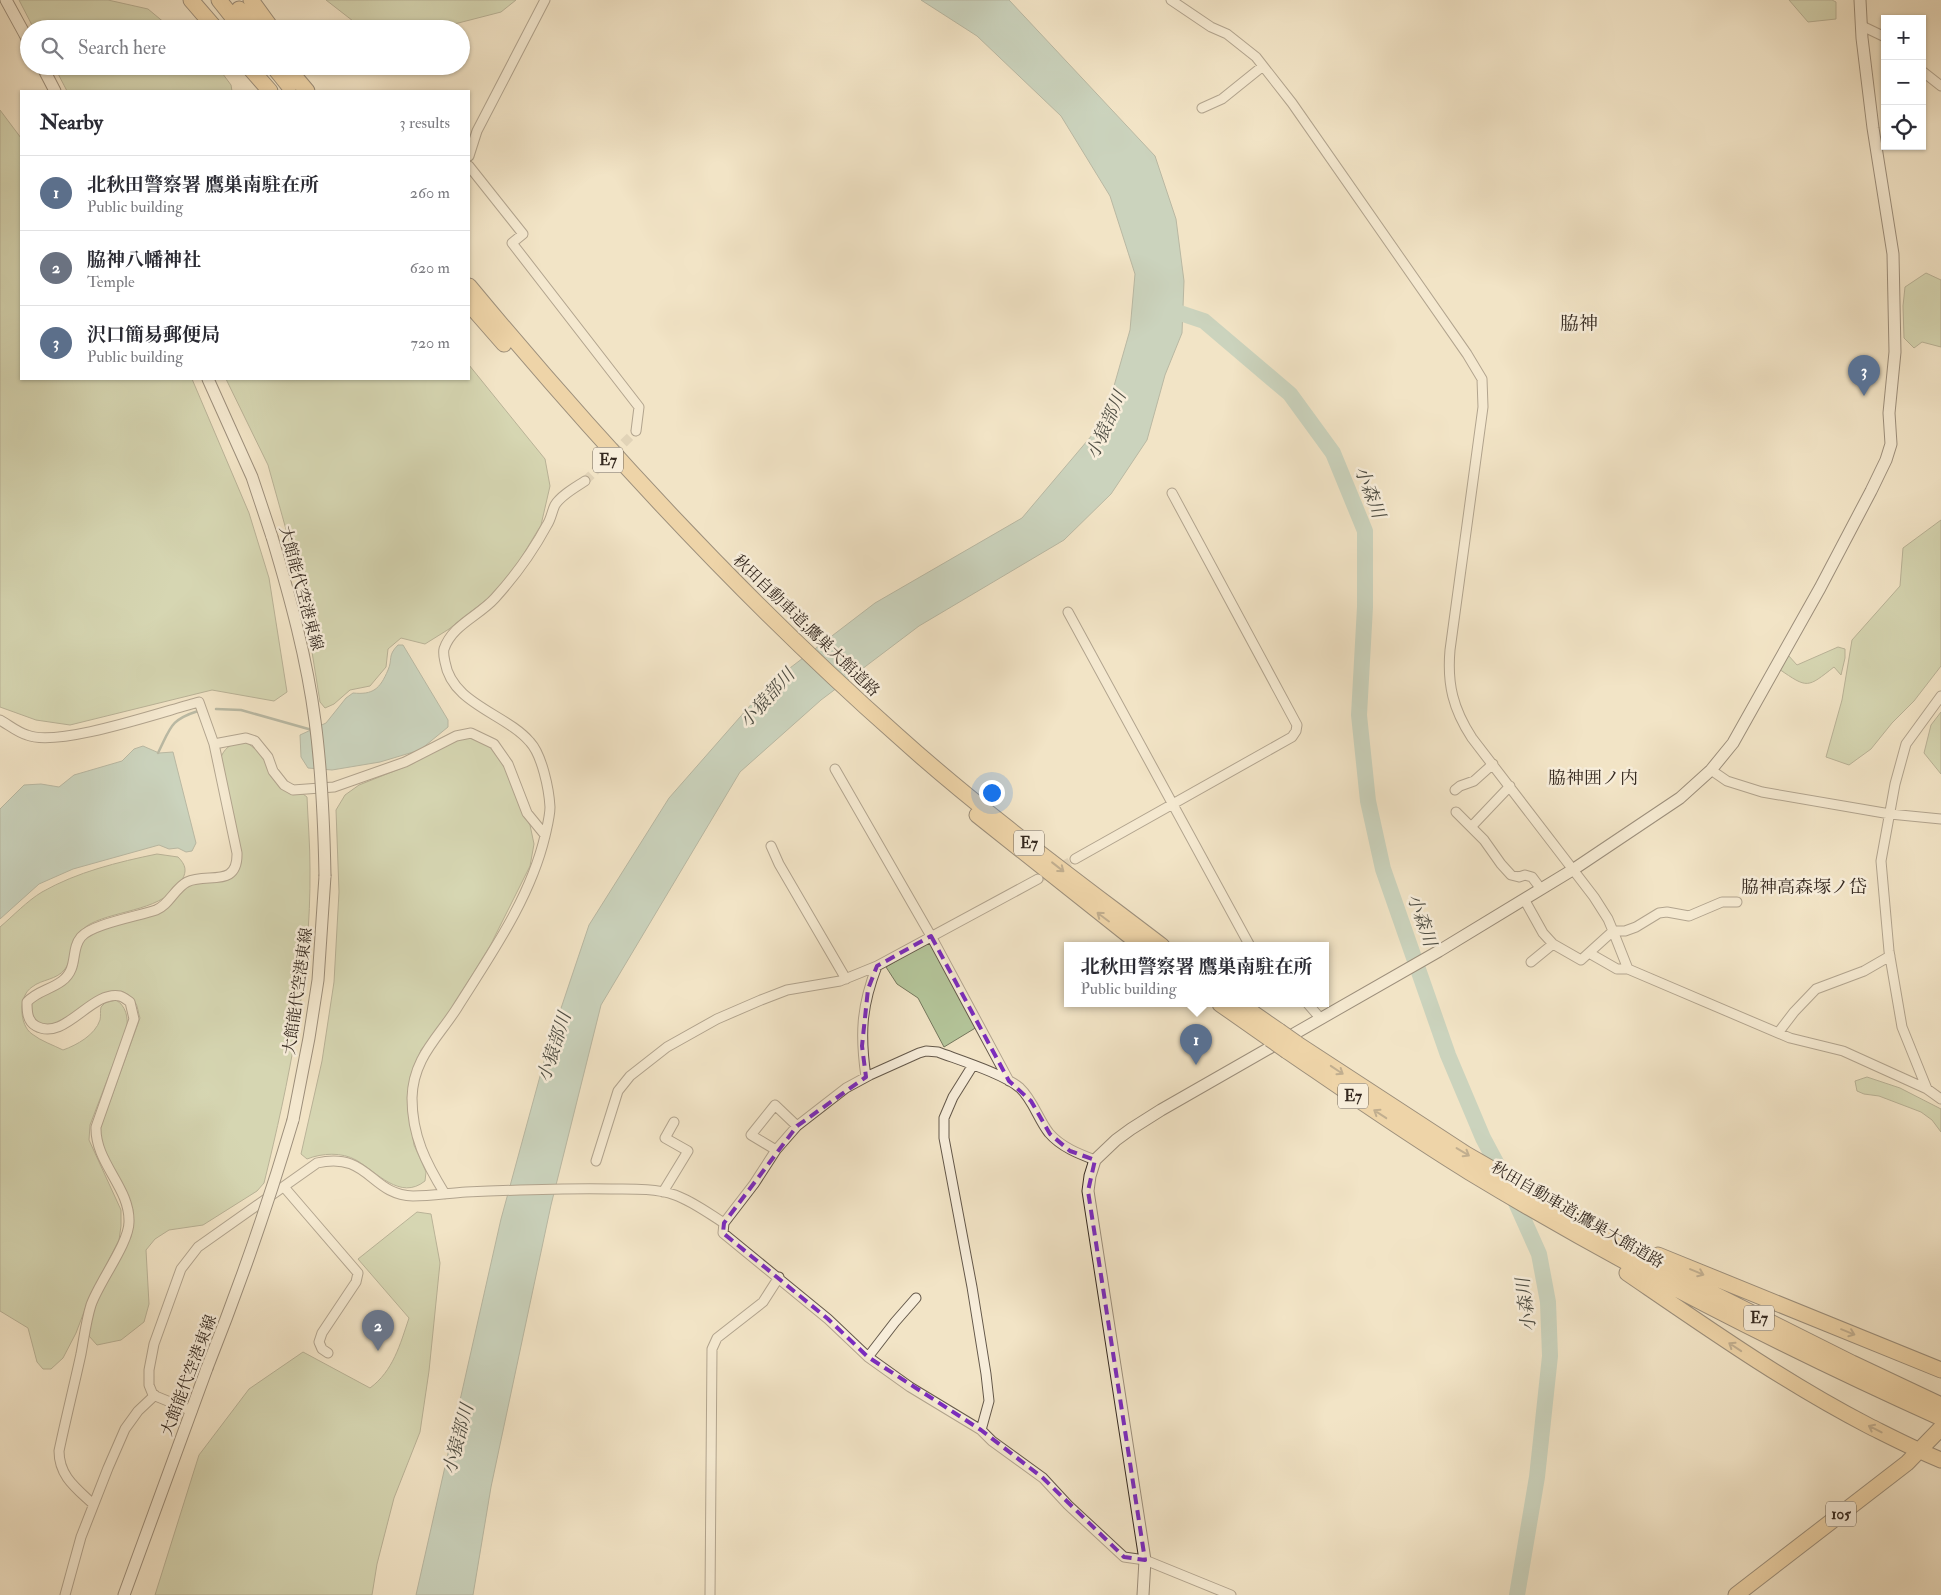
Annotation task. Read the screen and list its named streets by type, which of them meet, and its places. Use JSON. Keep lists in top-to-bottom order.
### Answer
{
  "streets": {
    "highway": ["E7", "秋田自動車道;鷹巣大館道路", "105"],
    "street": ["大館能代空港東線"]
  },
  "districts": ["脇神", "脇神囲ノ内", "脇神高森塚ノ岱"],
  "water": ["小猿部川", "小森川"],
  "page": {
    "map_buttons": ["+", "−"],
    "search": "Search here",
    "heading": ["Nearby", "3 results"],
    "list": [
      {
        "mark": "1",
        "name": "北秋田警察署 鷹巣南駐在所",
        "note": "Public building",
        "value": "260 m"
      },
      {
        "mark": "2",
        "name": "脇神八幡神社",
        "note": "Temple",
        "value": "620 m"
      },
      {
        "mark": "3",
        "name": "沢口簡易郵便局",
        "note": "Public building",
        "value": "720 m"
      }
    ],
    "pins": ["3", "1", "2"],
    "popup": ["北秋田警察署 鷹巣南駐在所", "Public building"]
  }
}
